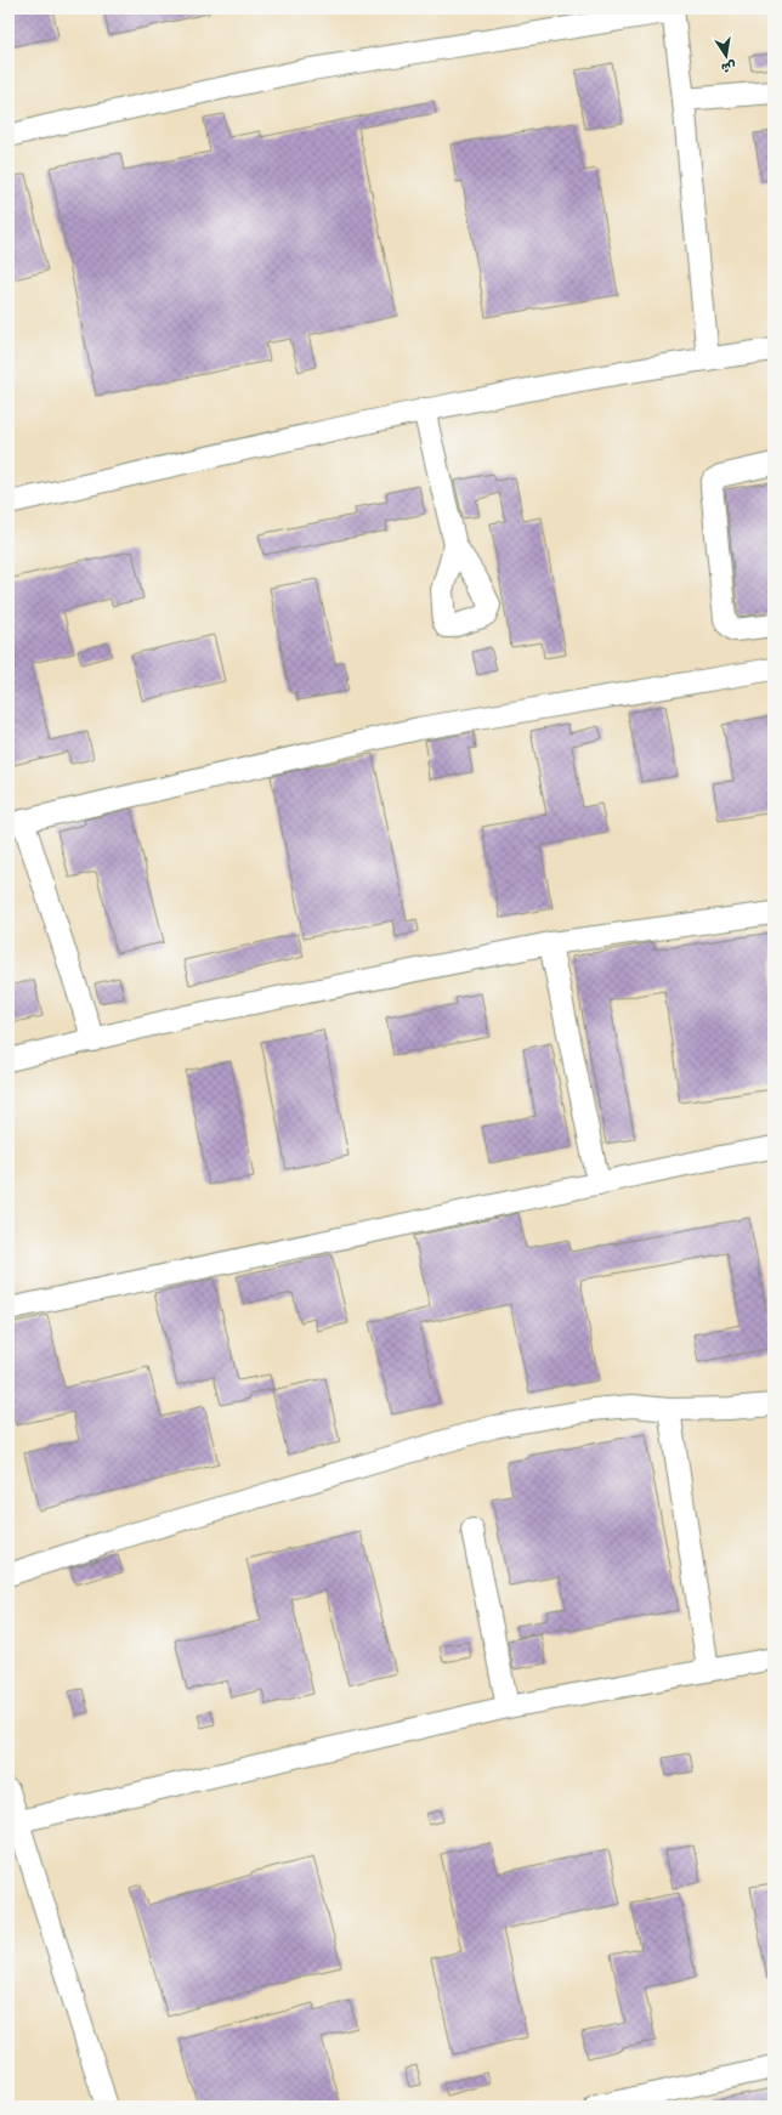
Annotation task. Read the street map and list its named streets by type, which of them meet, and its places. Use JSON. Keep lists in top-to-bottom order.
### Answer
{
  "north": "bottom"
}
